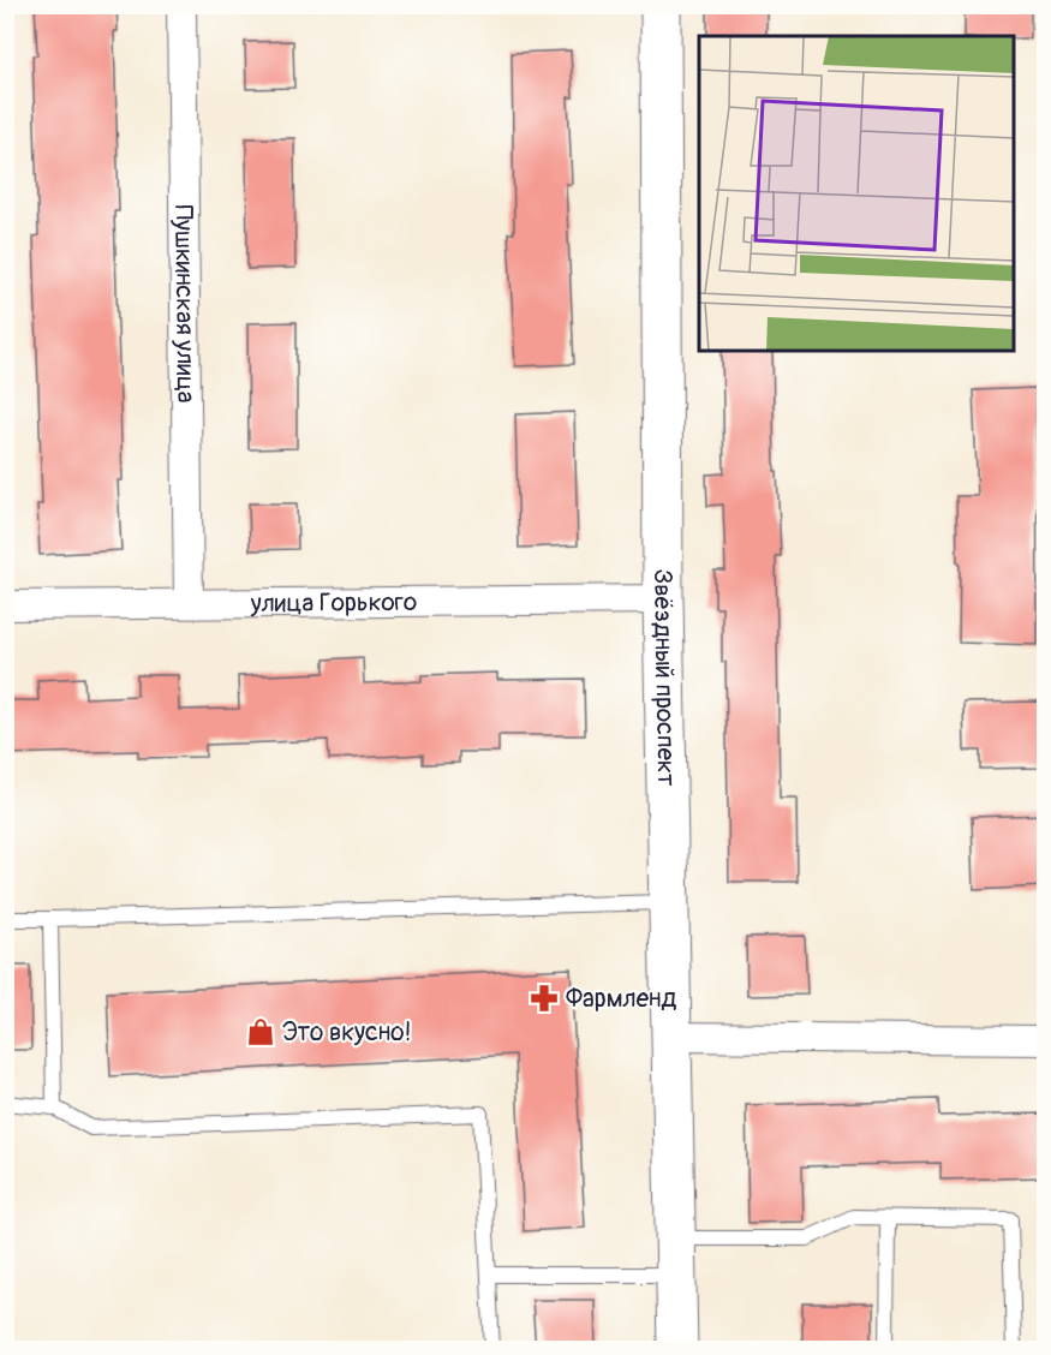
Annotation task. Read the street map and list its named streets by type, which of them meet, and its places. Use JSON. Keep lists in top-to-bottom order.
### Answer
{
  "streets": {
    "street": ["Пушкинская улица", "улица Горького", "Звёздный проспект"]
  },
  "crossings": [
    ["Пушкинская улица", "улица Горького"],
    ["улица Горького", "Звёздный проспект"]
  ],
  "places": {
    "pharmacy": ["Фармленд"],
    "shop": ["Это вкусно!"]
  }
}
